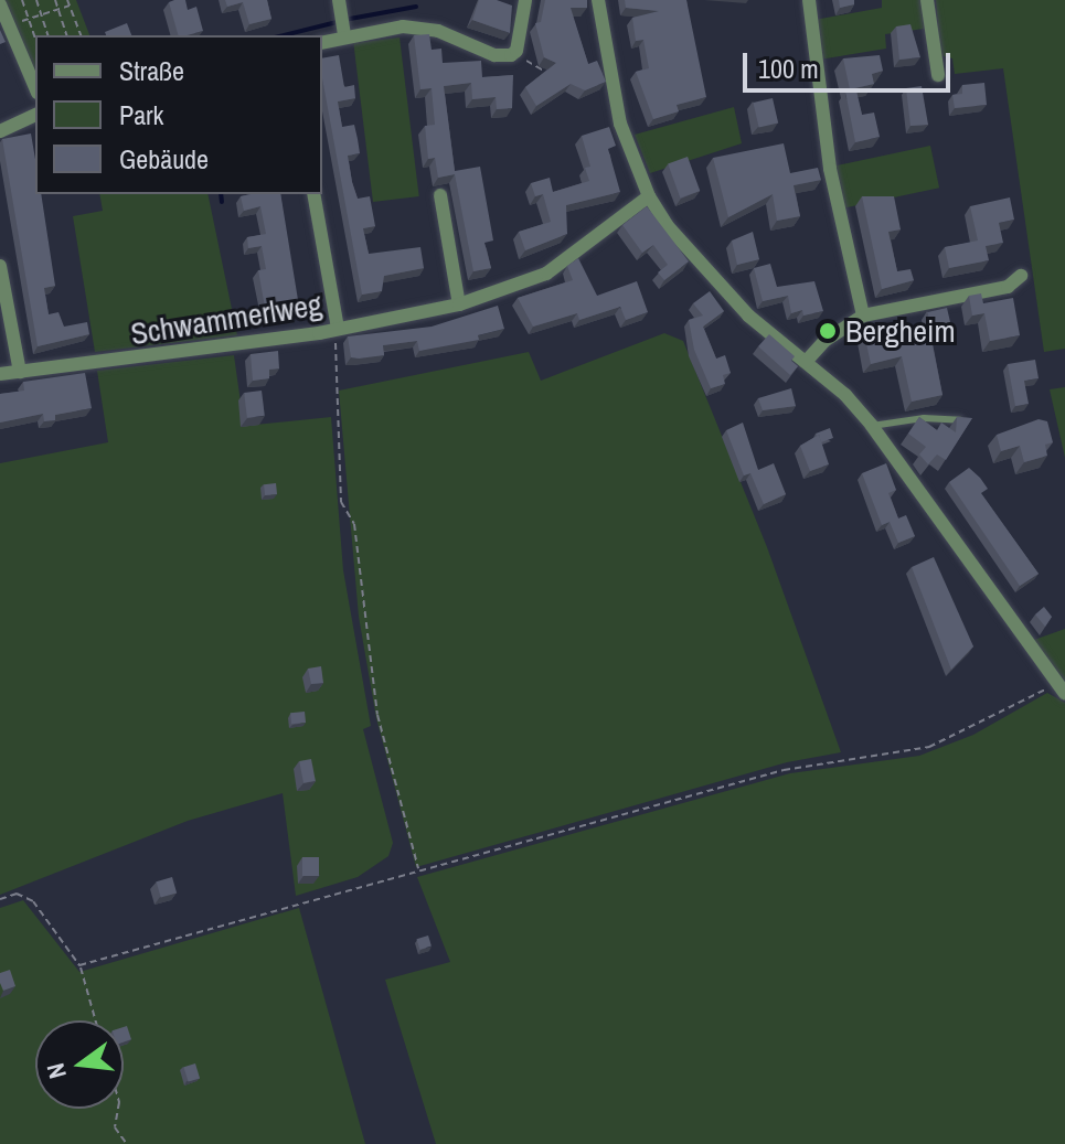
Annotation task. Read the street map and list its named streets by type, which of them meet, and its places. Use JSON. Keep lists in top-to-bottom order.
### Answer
{
  "streets": {
    "street": ["Schwammerlweg"]
  },
  "places": ["Bergheim"],
  "legend": ["Straße", "Park", "Gebäude"],
  "scale_bar": "100 m",
  "north": "left"
}
